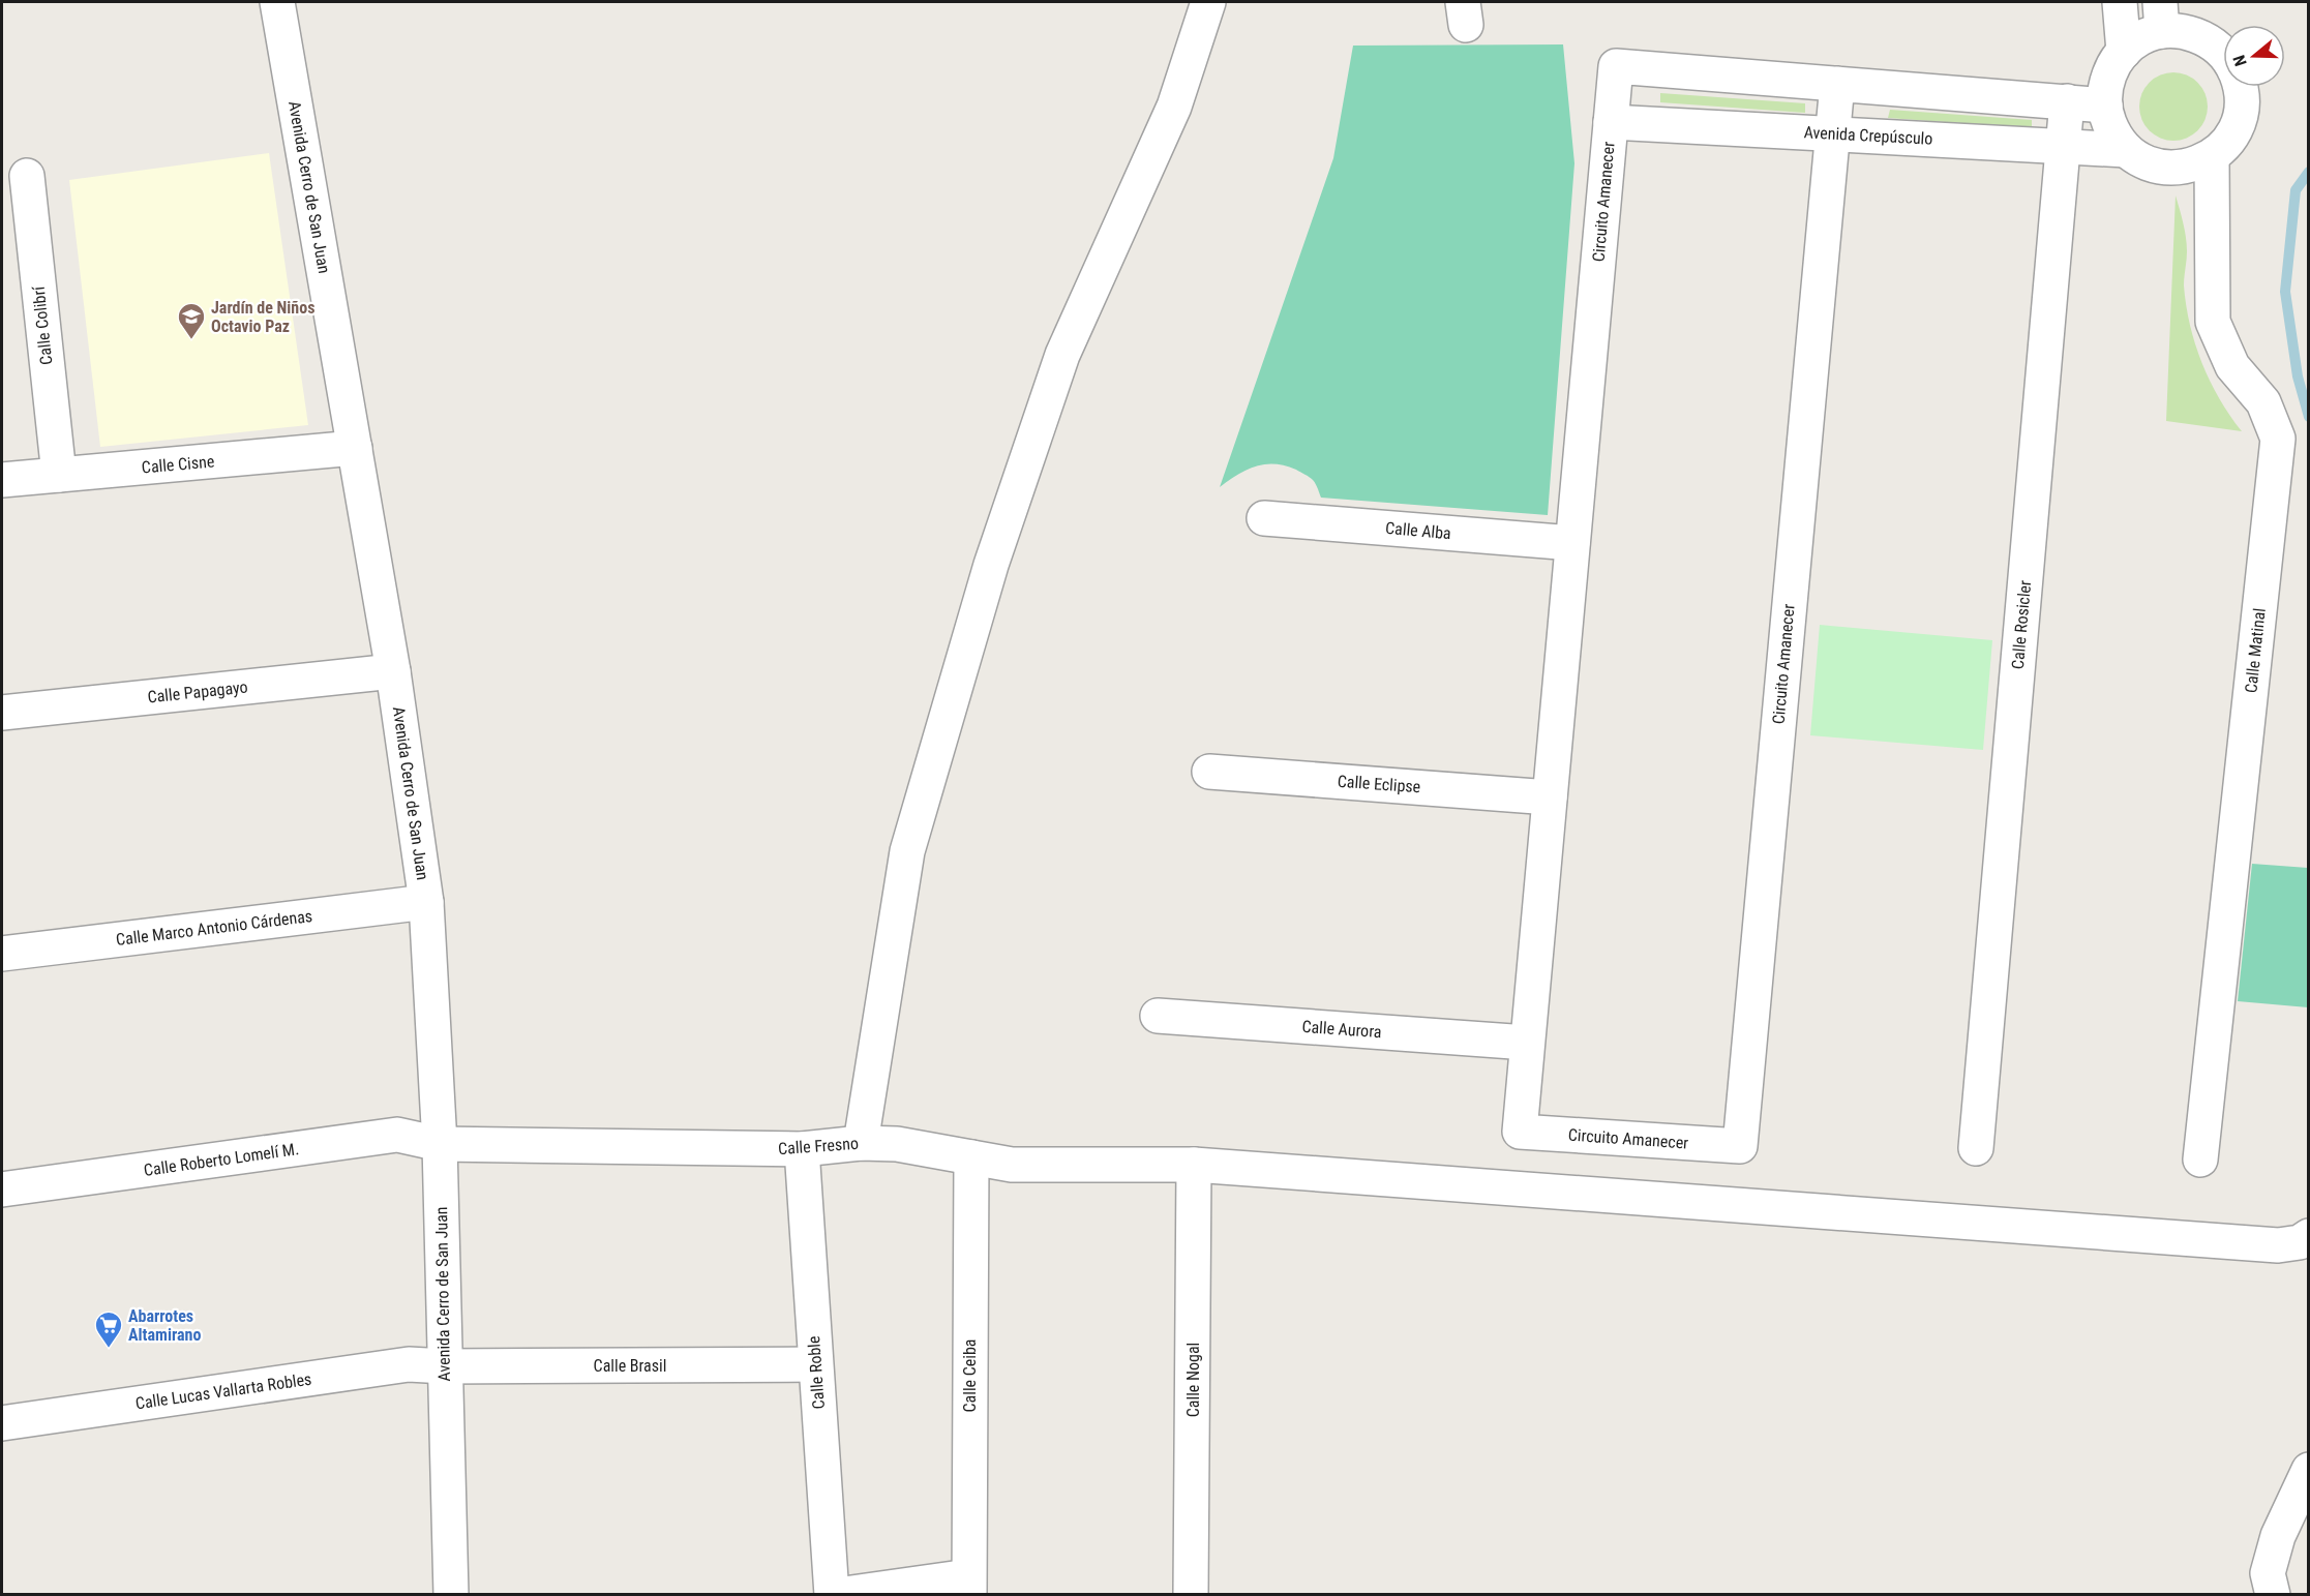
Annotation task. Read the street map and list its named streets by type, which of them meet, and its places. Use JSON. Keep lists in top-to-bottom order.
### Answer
{
  "streets": {
    "street": [
      "Avenida Crepúsculo",
      "Avenida Cerro de San Juan",
      "Circuito Amanecer",
      "Calle Colibrí",
      "Calle Cisne",
      "Calle Alba",
      "Calle Rosicler",
      "Calle Matinal",
      "Calle Papagayo",
      "Calle Eclipse",
      "Calle Marco Antonio Cárdenas",
      "Calle Aurora",
      "Calle Fresno",
      "Calle Roberto Lomelí M.",
      "Calle Brasil",
      "Calle Roble",
      "Calle Ceiba",
      "Calle Nogal",
      "Calle Lucas Vallarta Robles"
    ]
  },
  "crossings": [
    ["Avenida Crepúsculo", "Circuito Amanecer"],
    ["Avenida Crepúsculo", "Calle Rosicler"],
    ["Avenida Cerro de San Juan", "Calle Cisne"],
    ["Avenida Cerro de San Juan", "Calle Papagayo"],
    ["Avenida Cerro de San Juan", "Calle Marco Antonio Cárdenas"],
    ["Avenida Cerro de San Juan", "Calle Fresno"],
    ["Avenida Cerro de San Juan", "Calle Roberto Lomelí M."],
    ["Avenida Cerro de San Juan", "Calle Brasil"],
    ["Avenida Cerro de San Juan", "Calle Lucas Vallarta Robles"],
    ["Circuito Amanecer", "Calle Alba"],
    ["Circuito Amanecer", "Calle Eclipse"],
    ["Circuito Amanecer", "Calle Aurora"],
    ["Calle Colibrí", "Calle Cisne"],
    ["Calle Fresno", "Calle Roberto Lomelí M."],
    ["Calle Fresno", "Calle Roble"],
    ["Calle Fresno", "Calle Ceiba"],
    ["Calle Fresno", "Calle Nogal"],
    ["Calle Brasil", "Calle Roble"],
    ["Calle Brasil", "Calle Lucas Vallarta Robles"]
  ],
  "places": {
    "school or university": ["Jardín de Niños Octavio Paz"],
    "supermarket": ["Abarrotes Altamirano"]
  },
  "north": "left"
}
